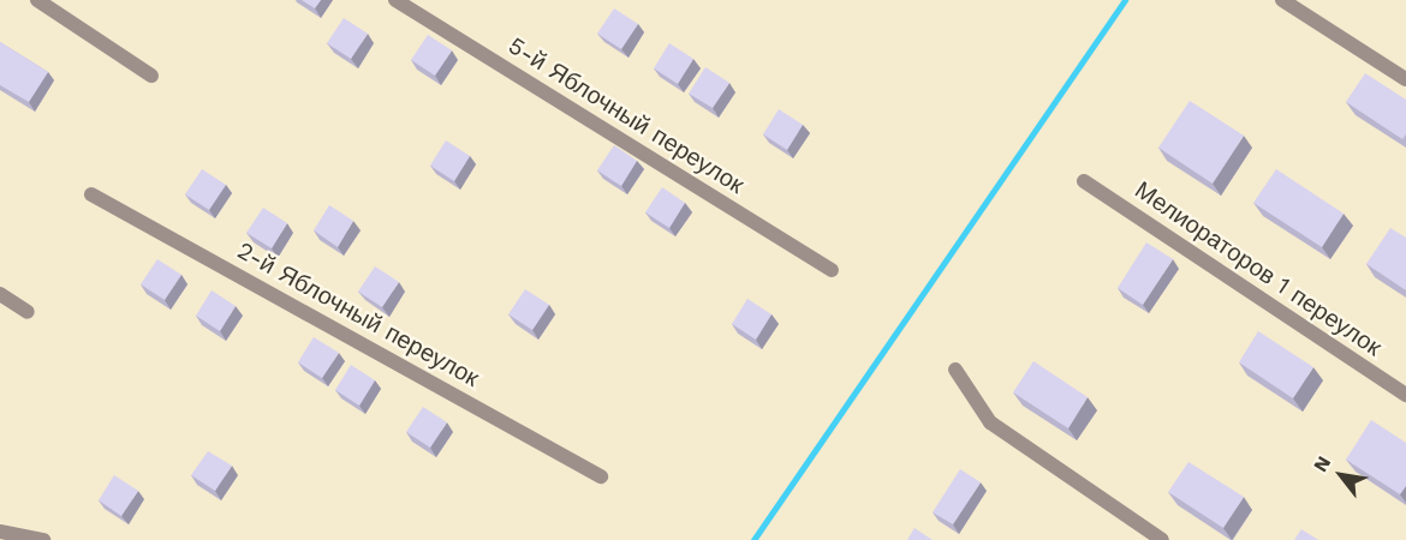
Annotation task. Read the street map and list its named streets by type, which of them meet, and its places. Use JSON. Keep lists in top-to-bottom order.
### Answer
{
  "streets": {
    "street": ["5-й Яблочный переулок", "Мелиораторов 1 переулок", "2-й Яблочный переулок"]
  },
  "north": "top left"
}
